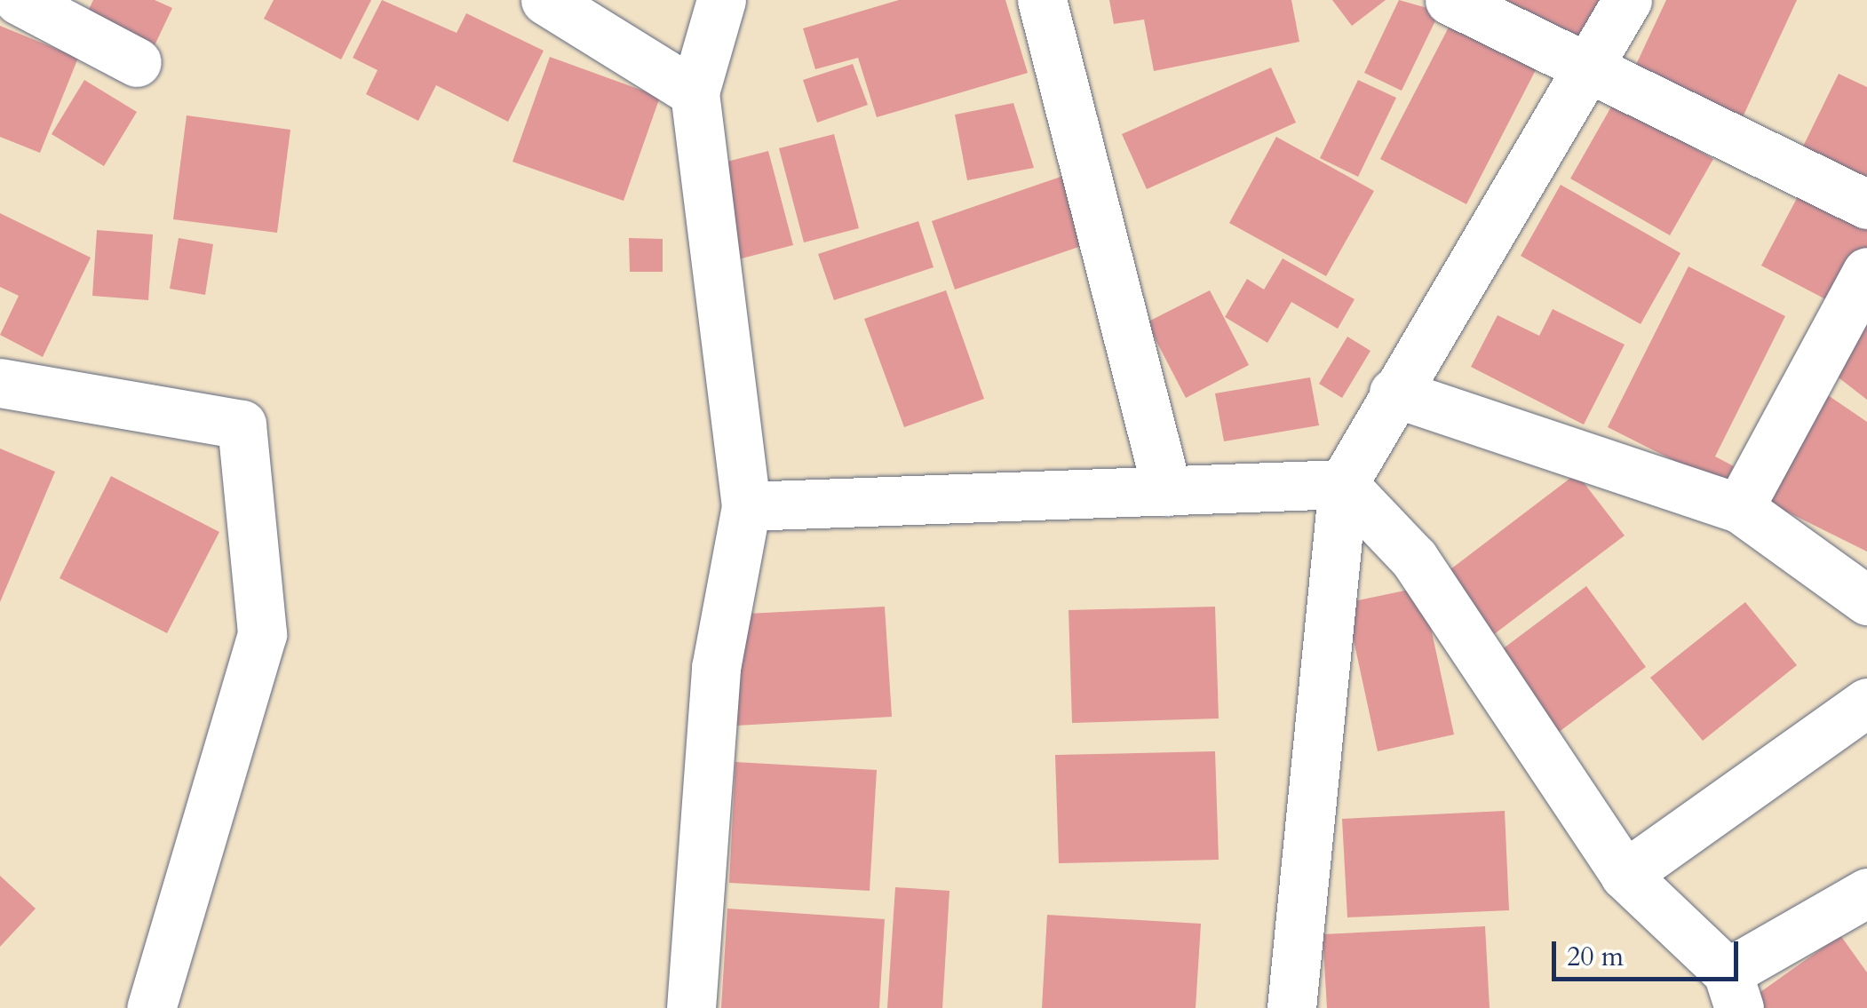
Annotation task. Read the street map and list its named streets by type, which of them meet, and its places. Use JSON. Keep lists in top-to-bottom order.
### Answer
{
  "scale_bar": "20 m"
}
